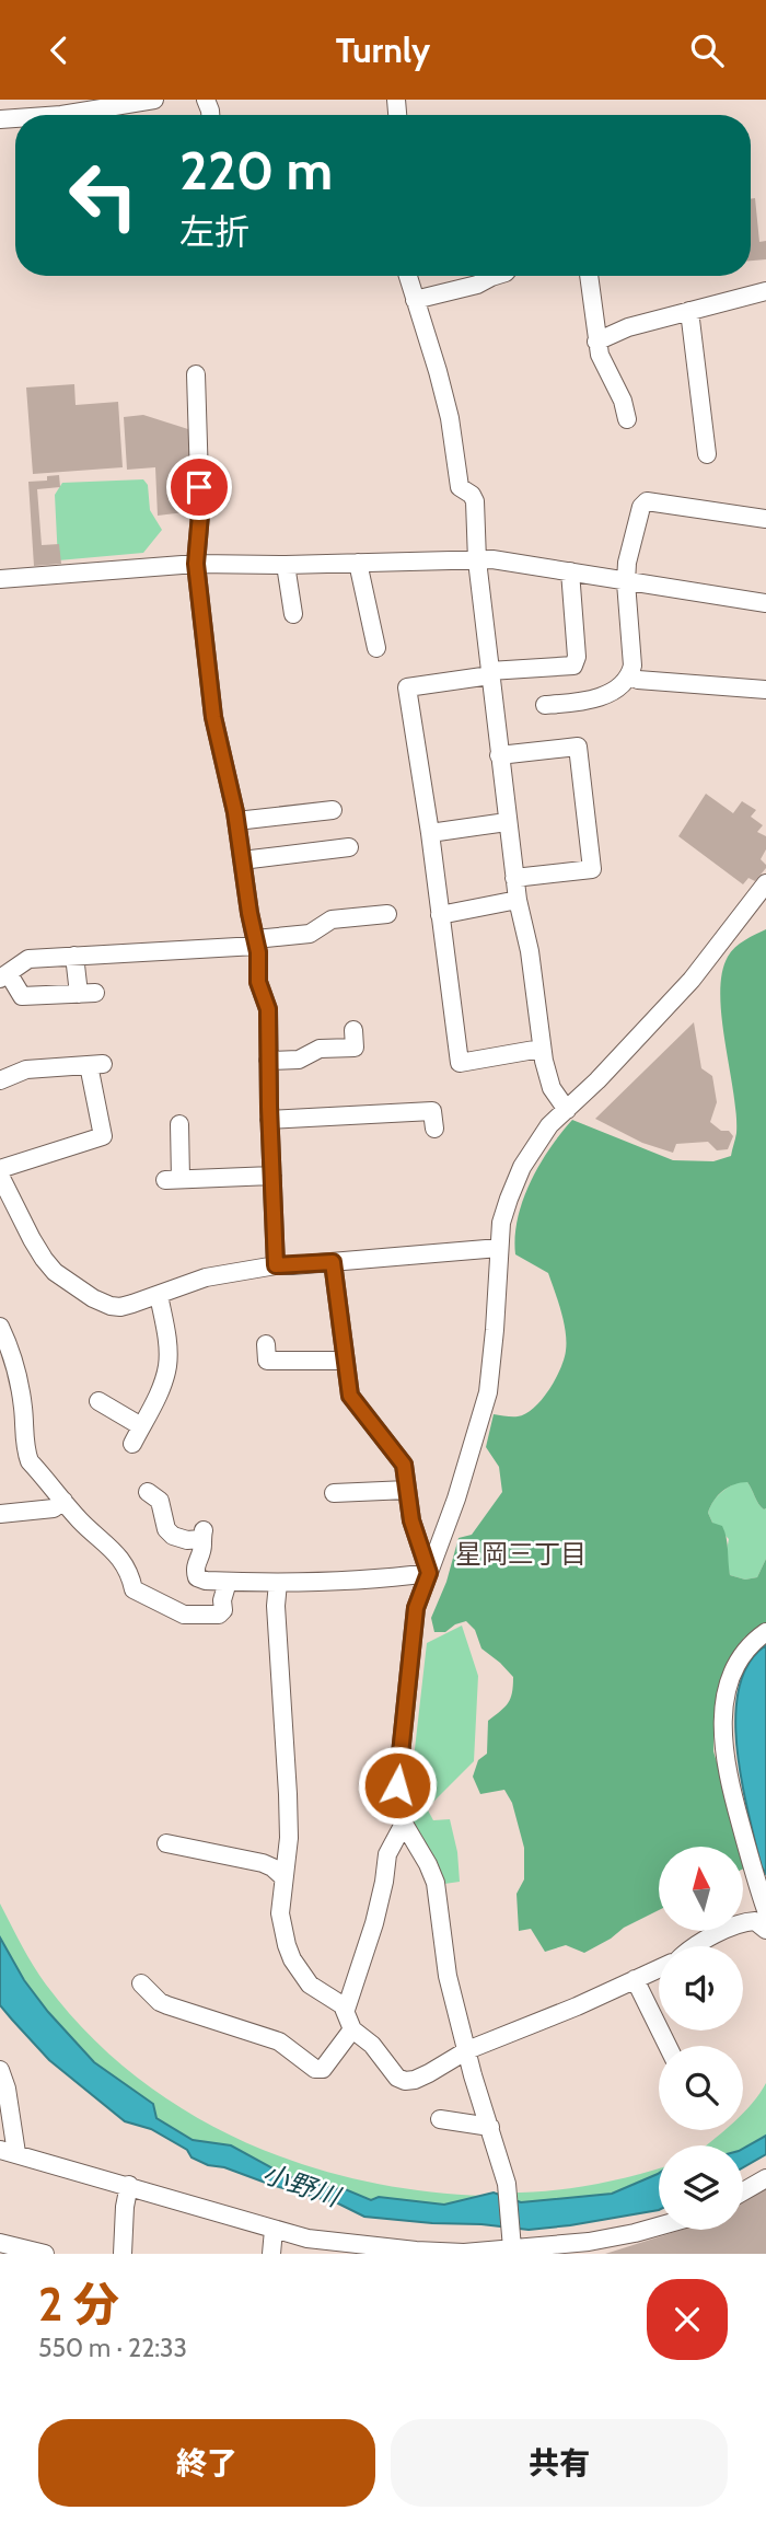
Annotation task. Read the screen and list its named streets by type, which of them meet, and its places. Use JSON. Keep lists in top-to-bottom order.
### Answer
{
  "districts": ["星岡三丁目"],
  "water": ["小野川"],
  "north": "top",
  "page": {
    "header": "Turnly",
    "turn": ["220 m", "左折"],
    "heading": ["2 分", "550 m · 22:33"],
    "buttons": ["終了", "共有"]
  }
}
